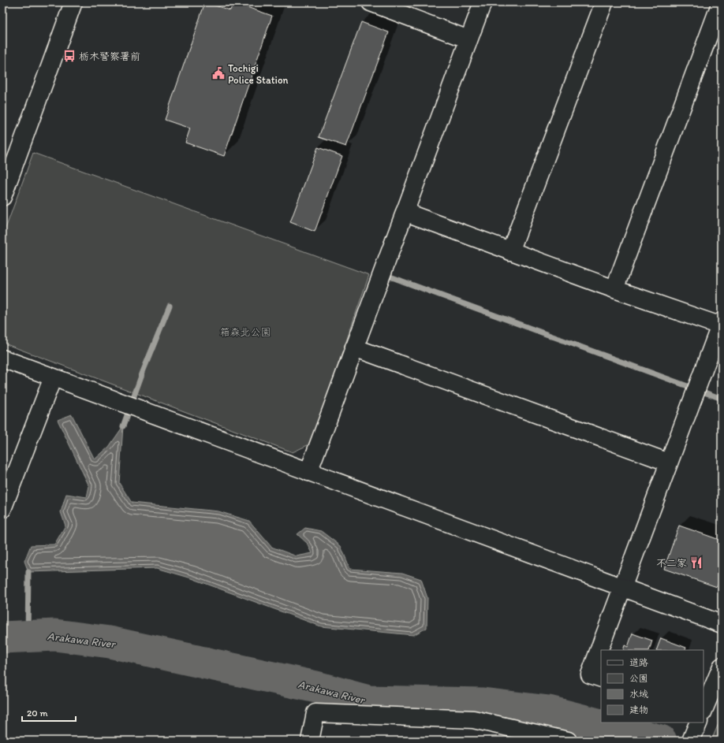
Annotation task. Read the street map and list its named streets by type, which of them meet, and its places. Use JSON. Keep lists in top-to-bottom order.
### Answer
{
  "water": ["Arakawa River"],
  "parks": ["箱森北公園"],
  "places": {
    "bus stop": ["栃木警察署前"],
    "public building": ["Tochigi Police Station"],
    "restaurant": ["不二家"]
  },
  "legend": [
    "道路",
    "公園",
    "水域",
    "建物"
  ],
  "scale_bar": "20 m"
}
